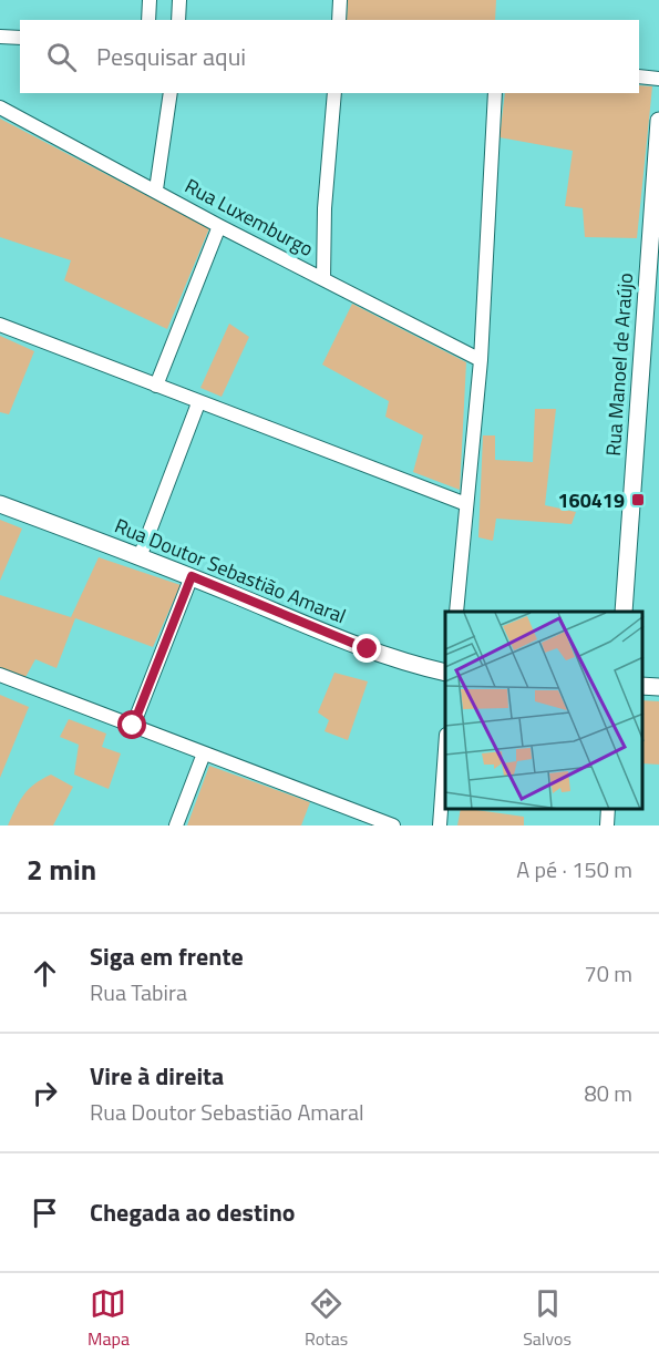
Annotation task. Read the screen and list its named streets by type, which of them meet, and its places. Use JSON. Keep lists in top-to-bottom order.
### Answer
{
  "streets": {
    "street": ["Rua Luxemburgo", "Rua Manoel de Araújo", "Rua Doutor Sebastião Amaral"]
  },
  "places": {
    "transit": ["160419"]
  },
  "page": {
    "search": "Pesquisar aqui",
    "heading": ["2 min", "A pé · 150 m"],
    "list": [
      ["Siga em frente", "Rua Tabira", "70 m"],
      ["Vire à direita", "Rua Doutor Sebastião Amaral", "80 m"],
      "Chegada ao destino"
    ],
    "nav": ["Mapa", "Rotas", "Salvos"]
  }
}
